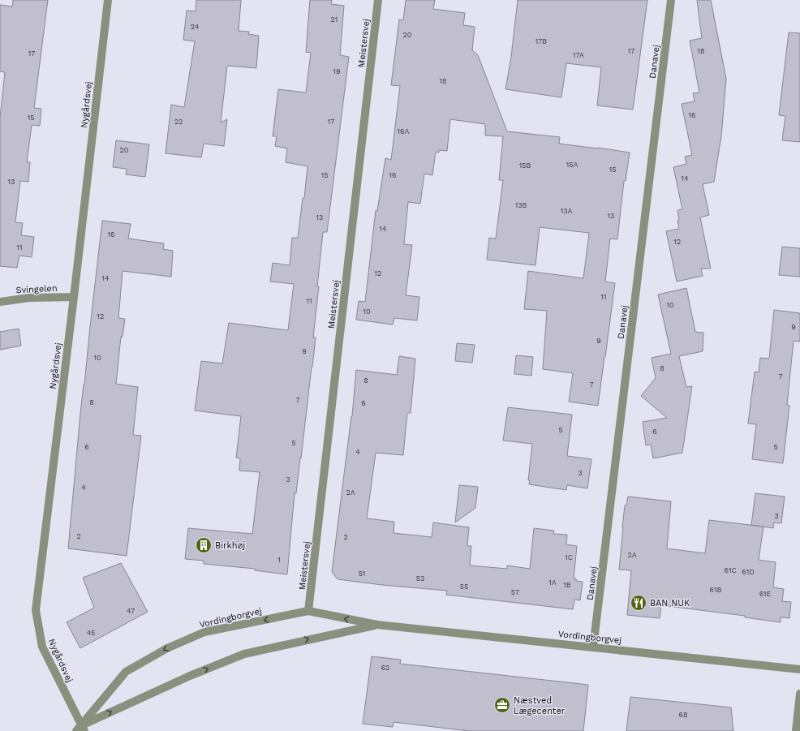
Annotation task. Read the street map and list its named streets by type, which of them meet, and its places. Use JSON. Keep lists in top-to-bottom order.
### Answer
{
  "streets": {
    "street": [
      "Meistersvej",
      "Danavej",
      "Nygårdsvej",
      "Svingelen",
      "Vordingborgvej"
    ]
  },
  "crossings": [
    ["Meistersvej", "Vordingborgvej"],
    ["Danavej", "Vordingborgvej"],
    ["Nygårdsvej", "Svingelen"],
    ["Nygårdsvej", "Vordingborgvej"]
  ],
  "places": {
    "building": ["Birkhøj"],
    "restaurant": ["BAN NUK"],
    "office": ["Næstved Lægecenter"]
  },
  "house_numbers": [
    "21",
    "24",
    "20",
    "17B",
    "17",
    "18",
    "17",
    "17A",
    "19",
    "18",
    "16",
    "15",
    "22",
    "17",
    "16A",
    "20",
    "15A",
    "15B",
    "15",
    "15",
    "16",
    "14",
    "13",
    "13B",
    "13A",
    "13",
    "13",
    "14",
    "16",
    "12",
    "11",
    "12",
    "14",
    "11",
    "11",
    "10",
    "10",
    "12",
    "9",
    "9",
    "9",
    "10",
    "8",
    "7",
    "8",
    "7",
    "7",
    "8",
    "6",
    "5",
    "6",
    "5",
    "6",
    "5",
    "4",
    "3",
    "3",
    "4",
    "2A",
    "3",
    "2",
    "2",
    "2A",
    "1C",
    "1",
    "61C",
    "61D",
    "51",
    "53",
    "1A",
    "1B",
    "55",
    "61B",
    "57",
    "61E",
    "47",
    "45",
    "62",
    "68"
  ]
}
